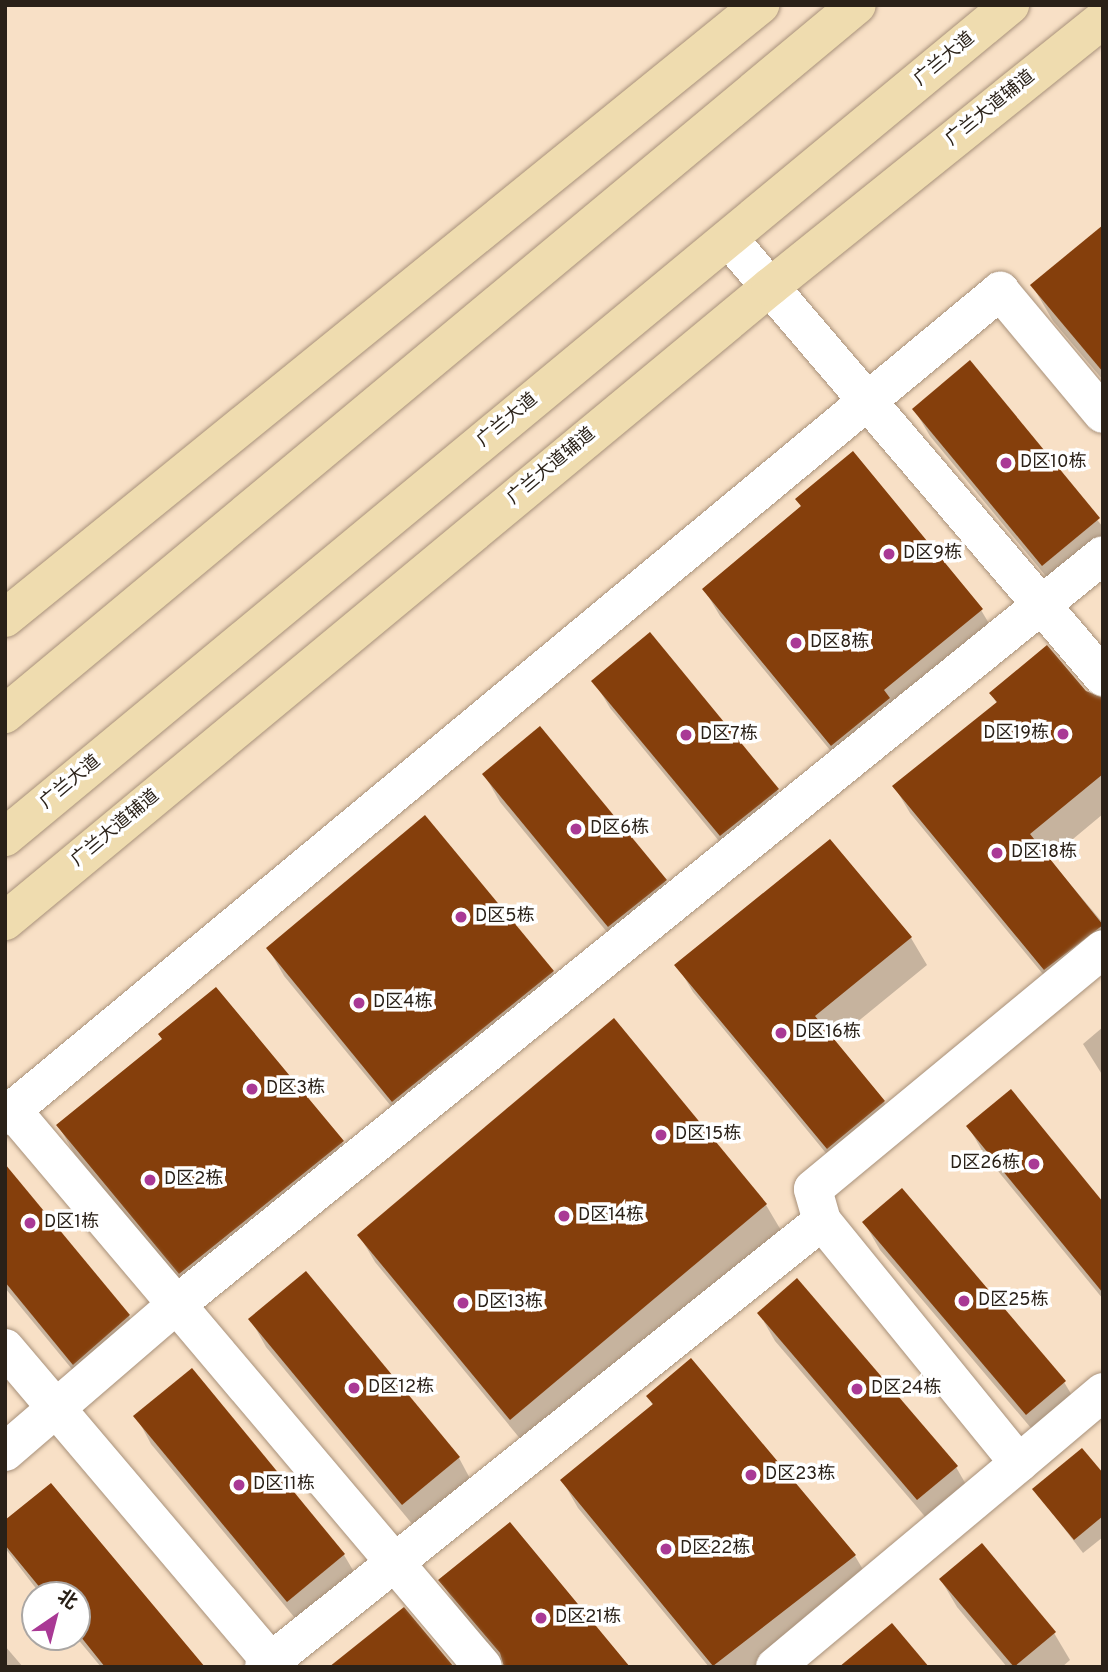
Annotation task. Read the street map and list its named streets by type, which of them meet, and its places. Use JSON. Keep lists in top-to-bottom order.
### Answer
{
  "streets": {
    "main road": ["广兰大道", "广兰大道辅道"]
  },
  "places": [
    "D区10栋",
    "D区9栋",
    "D区8栋",
    "D区19栋",
    "D区7栋",
    "D区6栋",
    "D区18栋",
    "D区5栋",
    "D区4栋",
    "D区16栋",
    "D区3栋",
    "D区15栋",
    "D区26栋",
    "D区2栋",
    "D区14栋",
    "D区1栋",
    "D区25栋",
    "D区13栋",
    "D区12栋",
    "D区24栋",
    "D区23栋",
    "D区11栋",
    "D区22栋",
    "D区21栋"
  ],
  "north": "top right"
}
